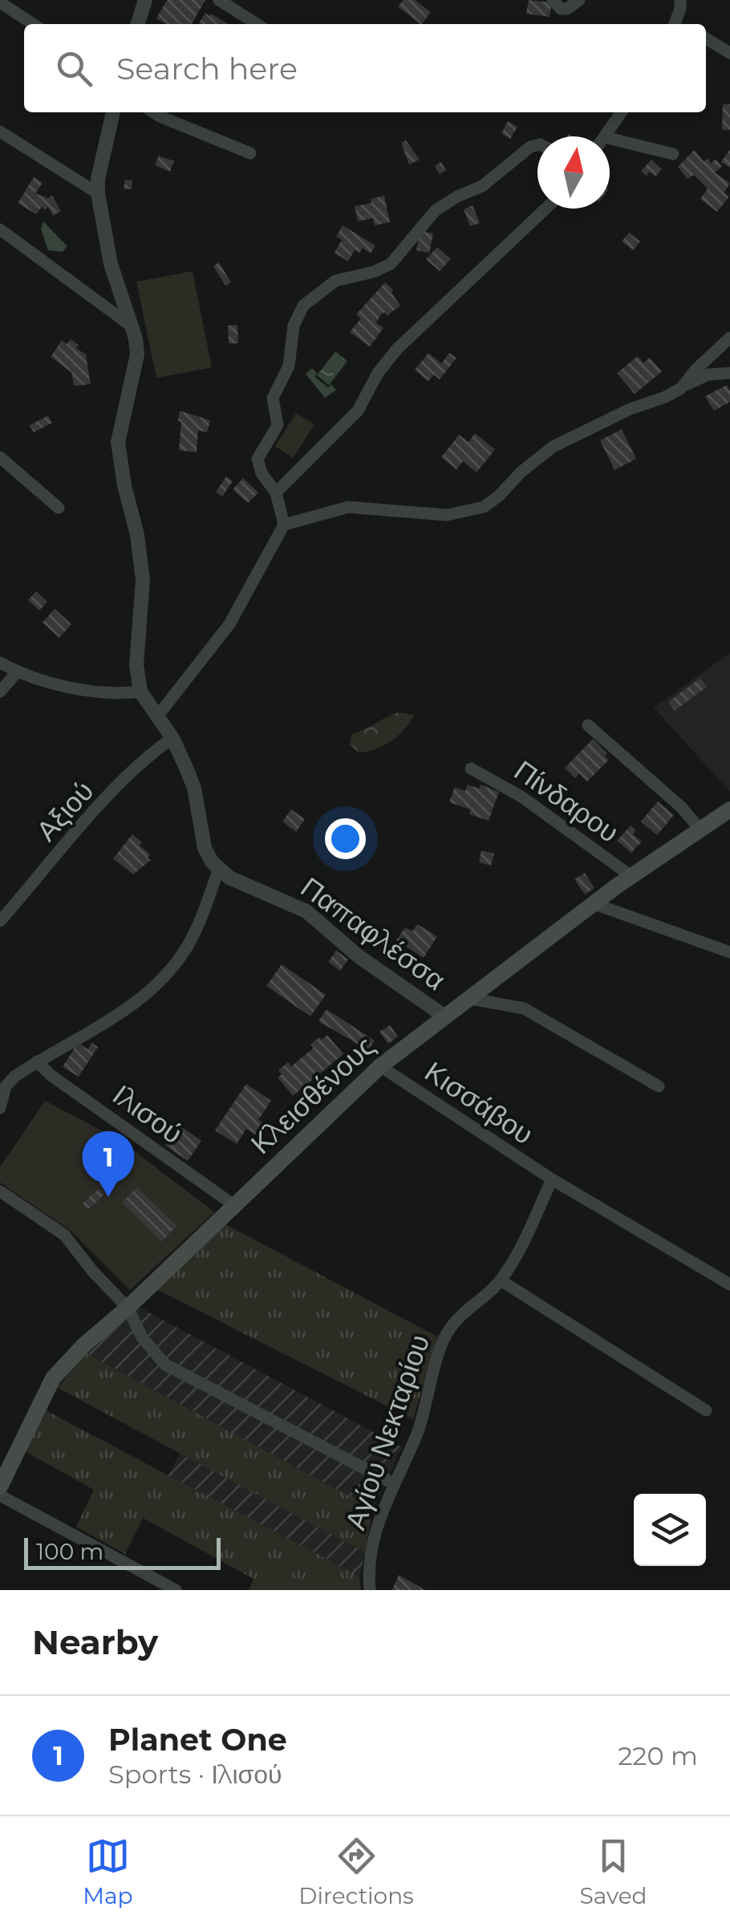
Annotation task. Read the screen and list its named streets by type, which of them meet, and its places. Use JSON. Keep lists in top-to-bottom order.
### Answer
{
  "streets": {
    "main road": ["Κλεισθένους"],
    "street": [
      "Πίνδαρου",
      "Αξιού",
      "Παπαφλέσσα",
      "Κισσάβου",
      "Ιλισού",
      "Αγίου Νεκταρίου"
    ]
  },
  "crossings": [
    ["Πίνδαρου", "Κλεισθένους"],
    ["Παπαφλέσσα", "Κλεισθένους"],
    ["Κλεισθένους", "Κισσάβου"],
    ["Κλεισθένους", "Ιλισού"],
    ["Κισσάβου", "Αγίου Νεκταρίου"]
  ],
  "scale_bar": "100 m",
  "north": "top",
  "page": {
    "search": "Search here",
    "pins": "1",
    "scale": "100 m",
    "heading": "Nearby",
    "list": [
      {
        "mark": "1",
        "name": "Planet One",
        "note": "Sports · Ιλισού",
        "value": "220 m"
      }
    ],
    "nav": ["Map", "Directions", "Saved"]
  }
}
